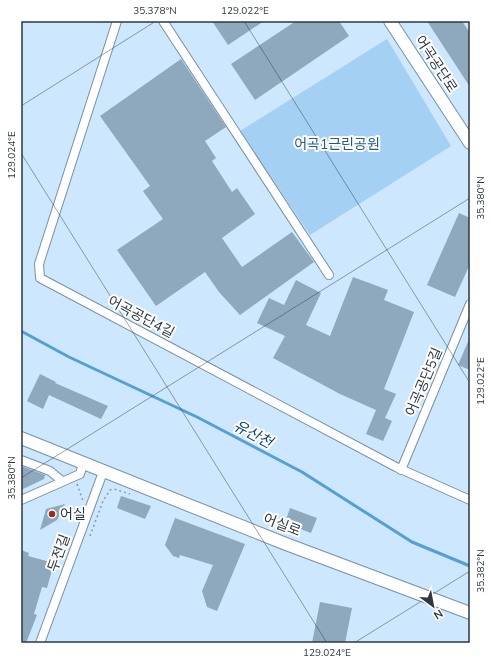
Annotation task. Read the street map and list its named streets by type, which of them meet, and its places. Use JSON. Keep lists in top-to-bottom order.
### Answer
{
  "streets": {
    "main road": ["어곡공단로", "어실로"],
    "street": ["어곡공단4길", "어곡공단5길", "두전길"]
  },
  "crossings": [
    ["어곡공단4길", "어곡공단5길"],
    ["어실로", "두전길"]
  ],
  "water": ["유산천"],
  "parks": ["어곡1근린공원"],
  "places": ["어실"],
  "north": "bottom right",
  "coordinates": [
    "35.378°N",
    "129.022°E",
    "129.024°E",
    "35.380°N",
    "35.382°N"
  ]
}
